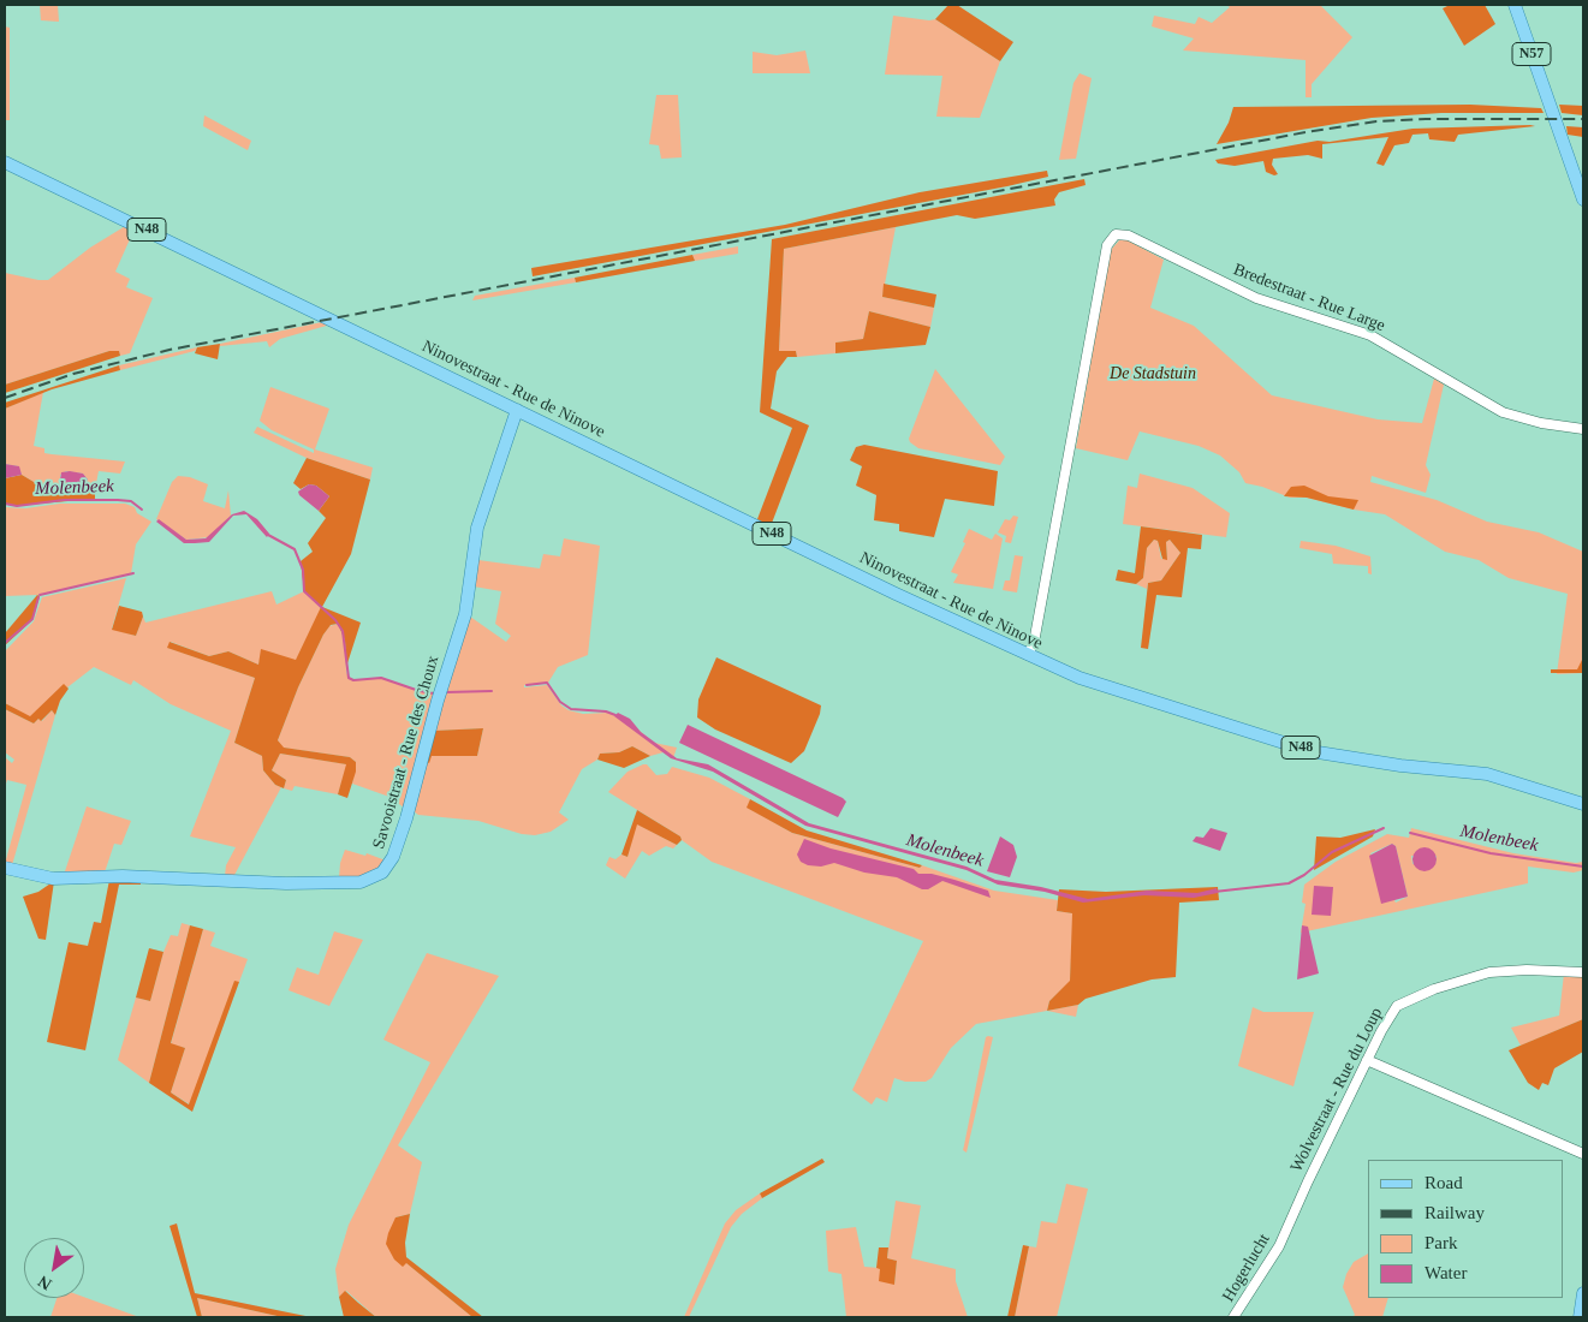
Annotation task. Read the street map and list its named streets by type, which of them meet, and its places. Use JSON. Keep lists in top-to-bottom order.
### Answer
{
  "streets": {
    "main road": [
      "N57",
      "N48",
      "Ninovestraat - Rue de Ninove",
      "Savooistraat - Rue des Choux"
    ],
    "street": ["Bredestraat - Rue Large", "Wolvestraat - Rue du Loup", "Hogerlucht"]
  },
  "crossings": [
    ["Bredestraat - Rue Large", "Ninovestraat - Rue de Ninove"],
    ["Ninovestraat - Rue de Ninove", "Savooistraat - Rue des Choux"],
    ["Wolvestraat - Rue du Loup", "Hogerlucht"]
  ],
  "water": ["Molenbeek"],
  "parks": ["De Stadstuin"],
  "legend": [
    "Road",
    "Railway",
    "Park",
    "Water"
  ],
  "north": "bottom left"
}
